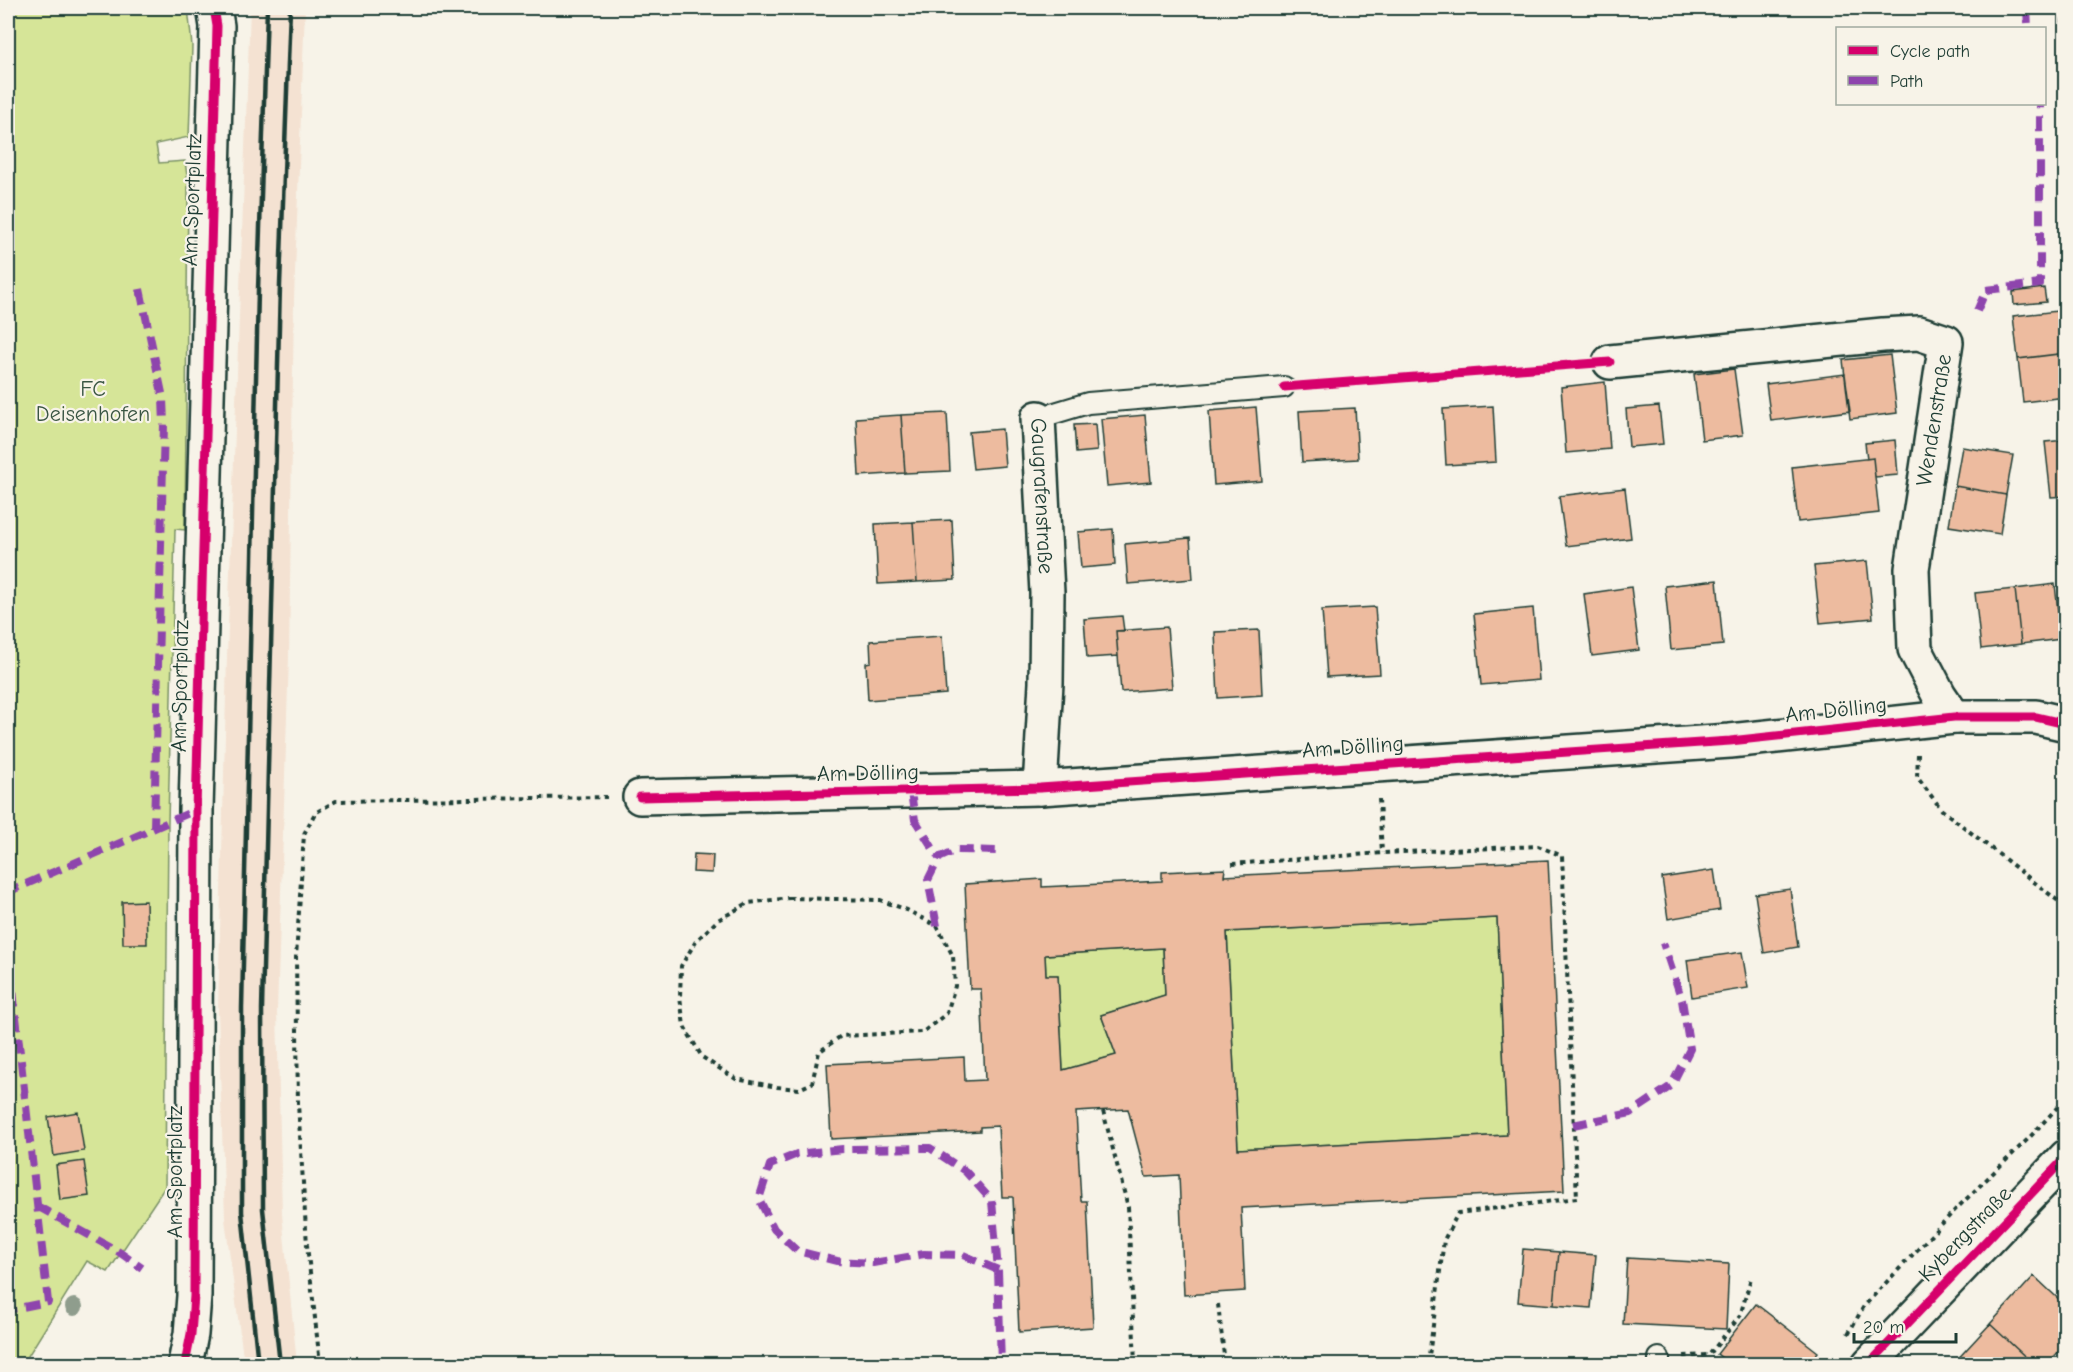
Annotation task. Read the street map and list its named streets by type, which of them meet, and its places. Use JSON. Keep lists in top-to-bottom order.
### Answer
{
  "streets": {
    "street": [
      "Am Sportplatz",
      "Wendenstraße",
      "Gaugrafenstraße",
      "Am Dölling",
      "Kybergstraße"
    ]
  },
  "crossings": [
    ["Wendenstraße", "Am Dölling"],
    ["Gaugrafenstraße", "Am Dölling"]
  ],
  "parks": ["FC Deisenhofen"],
  "legend": ["Cycle path", "Path"],
  "scale_bar": "20 m"
}
